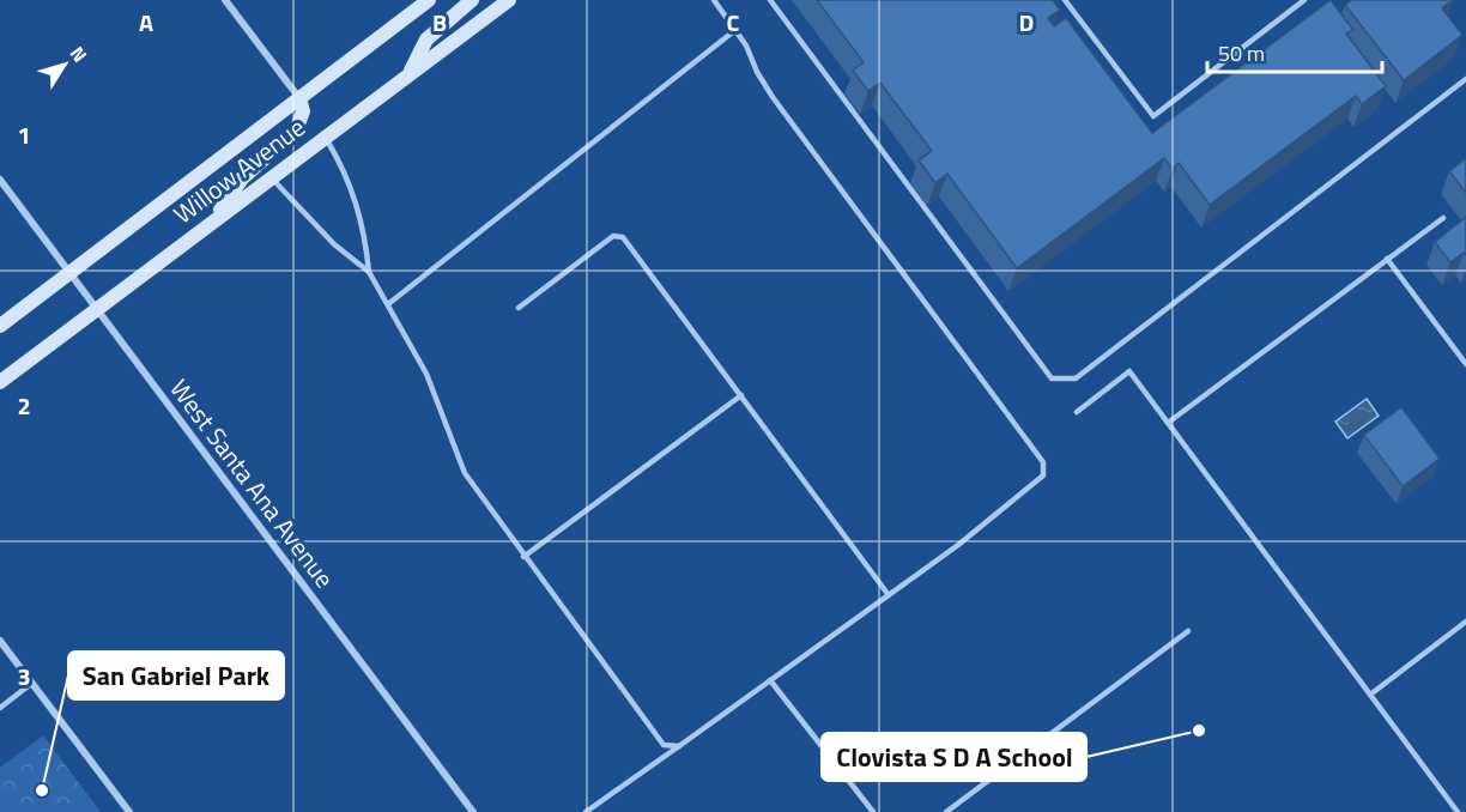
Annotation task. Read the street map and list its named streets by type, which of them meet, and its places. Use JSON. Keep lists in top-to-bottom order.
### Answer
{
  "streets": {
    "main road": ["Willow Avenue"],
    "street": ["West Santa Ana Avenue"]
  },
  "crossings": [
    ["Willow Avenue", "West Santa Ana Avenue"]
  ],
  "places": ["Clovista S D A School", "San Gabriel Park"],
  "scale_bar": "50 m",
  "north": "top right",
  "grid": {
    "columns": [
      "A",
      "B",
      "C",
      "D"
    ],
    "rows": ["1", "2", "3"]
  }
}
